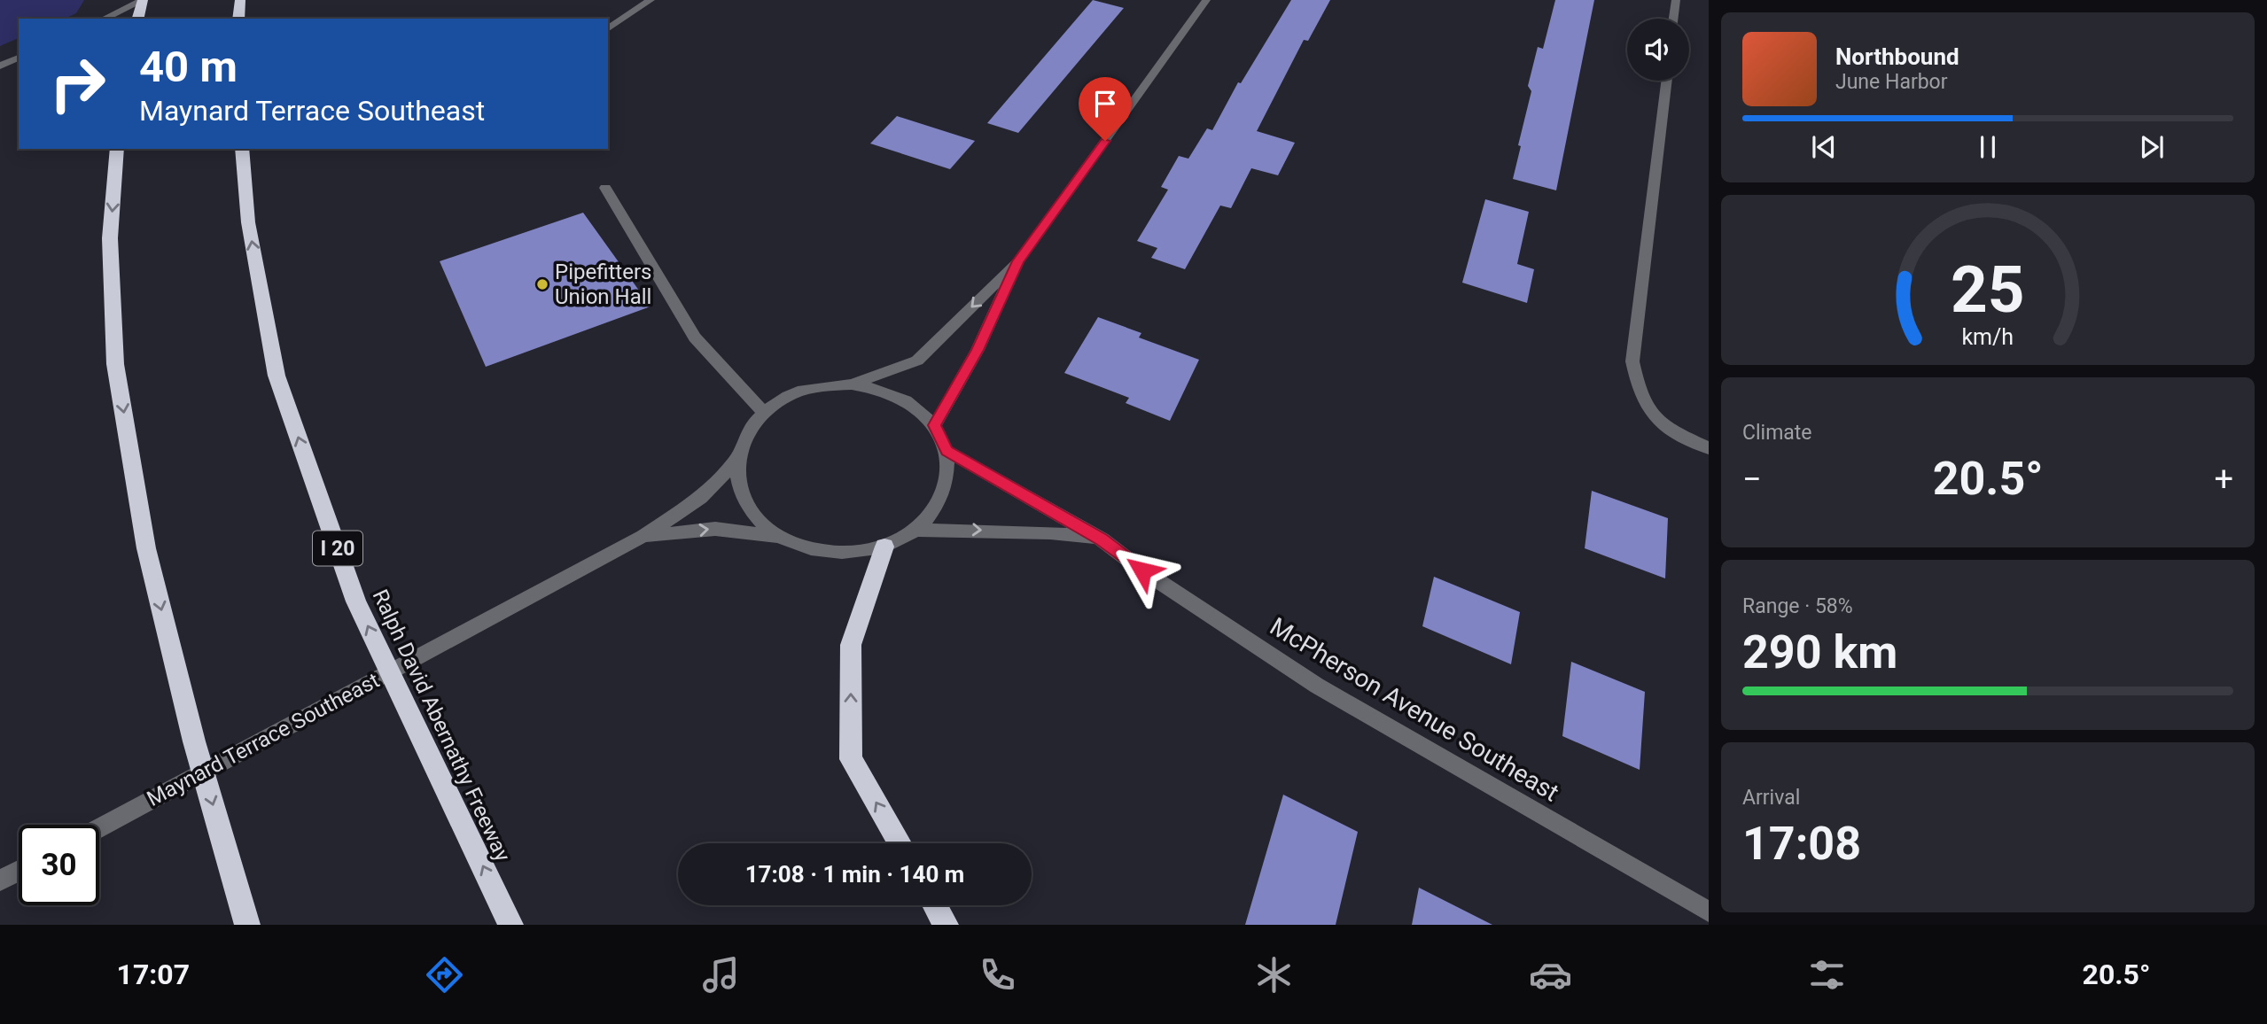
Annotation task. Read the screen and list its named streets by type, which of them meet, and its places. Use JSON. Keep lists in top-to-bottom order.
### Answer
{
  "streets": {
    "highway": ["I 20", "Ralph David Abernathy Freeway"],
    "street": ["McPherson Avenue Southeast", "Maynard Terrace Southeast"]
  },
  "crossings": [
    ["McPherson Avenue Southeast", "Maynard Terrace Southeast"]
  ],
  "places": ["Pipefitters Union Hall"],
  "page": {
    "turn": ["40 m", "Maynard Terrace Southeast"],
    "song": ["Northbound", "June Harbor"],
    "tile": [
      "Climate",
      ["Range · 58%", "290 km"],
      ["Arrival", "17:08"]
    ],
    "heat": ["−", "20.5°", "+"],
    "limit": "30",
    "trip": "17:08 · 1 min · 140 m",
    "tabs": ["17:07", "20.5°"],
    "gauge": ["25", "km/h"]
  }
}
